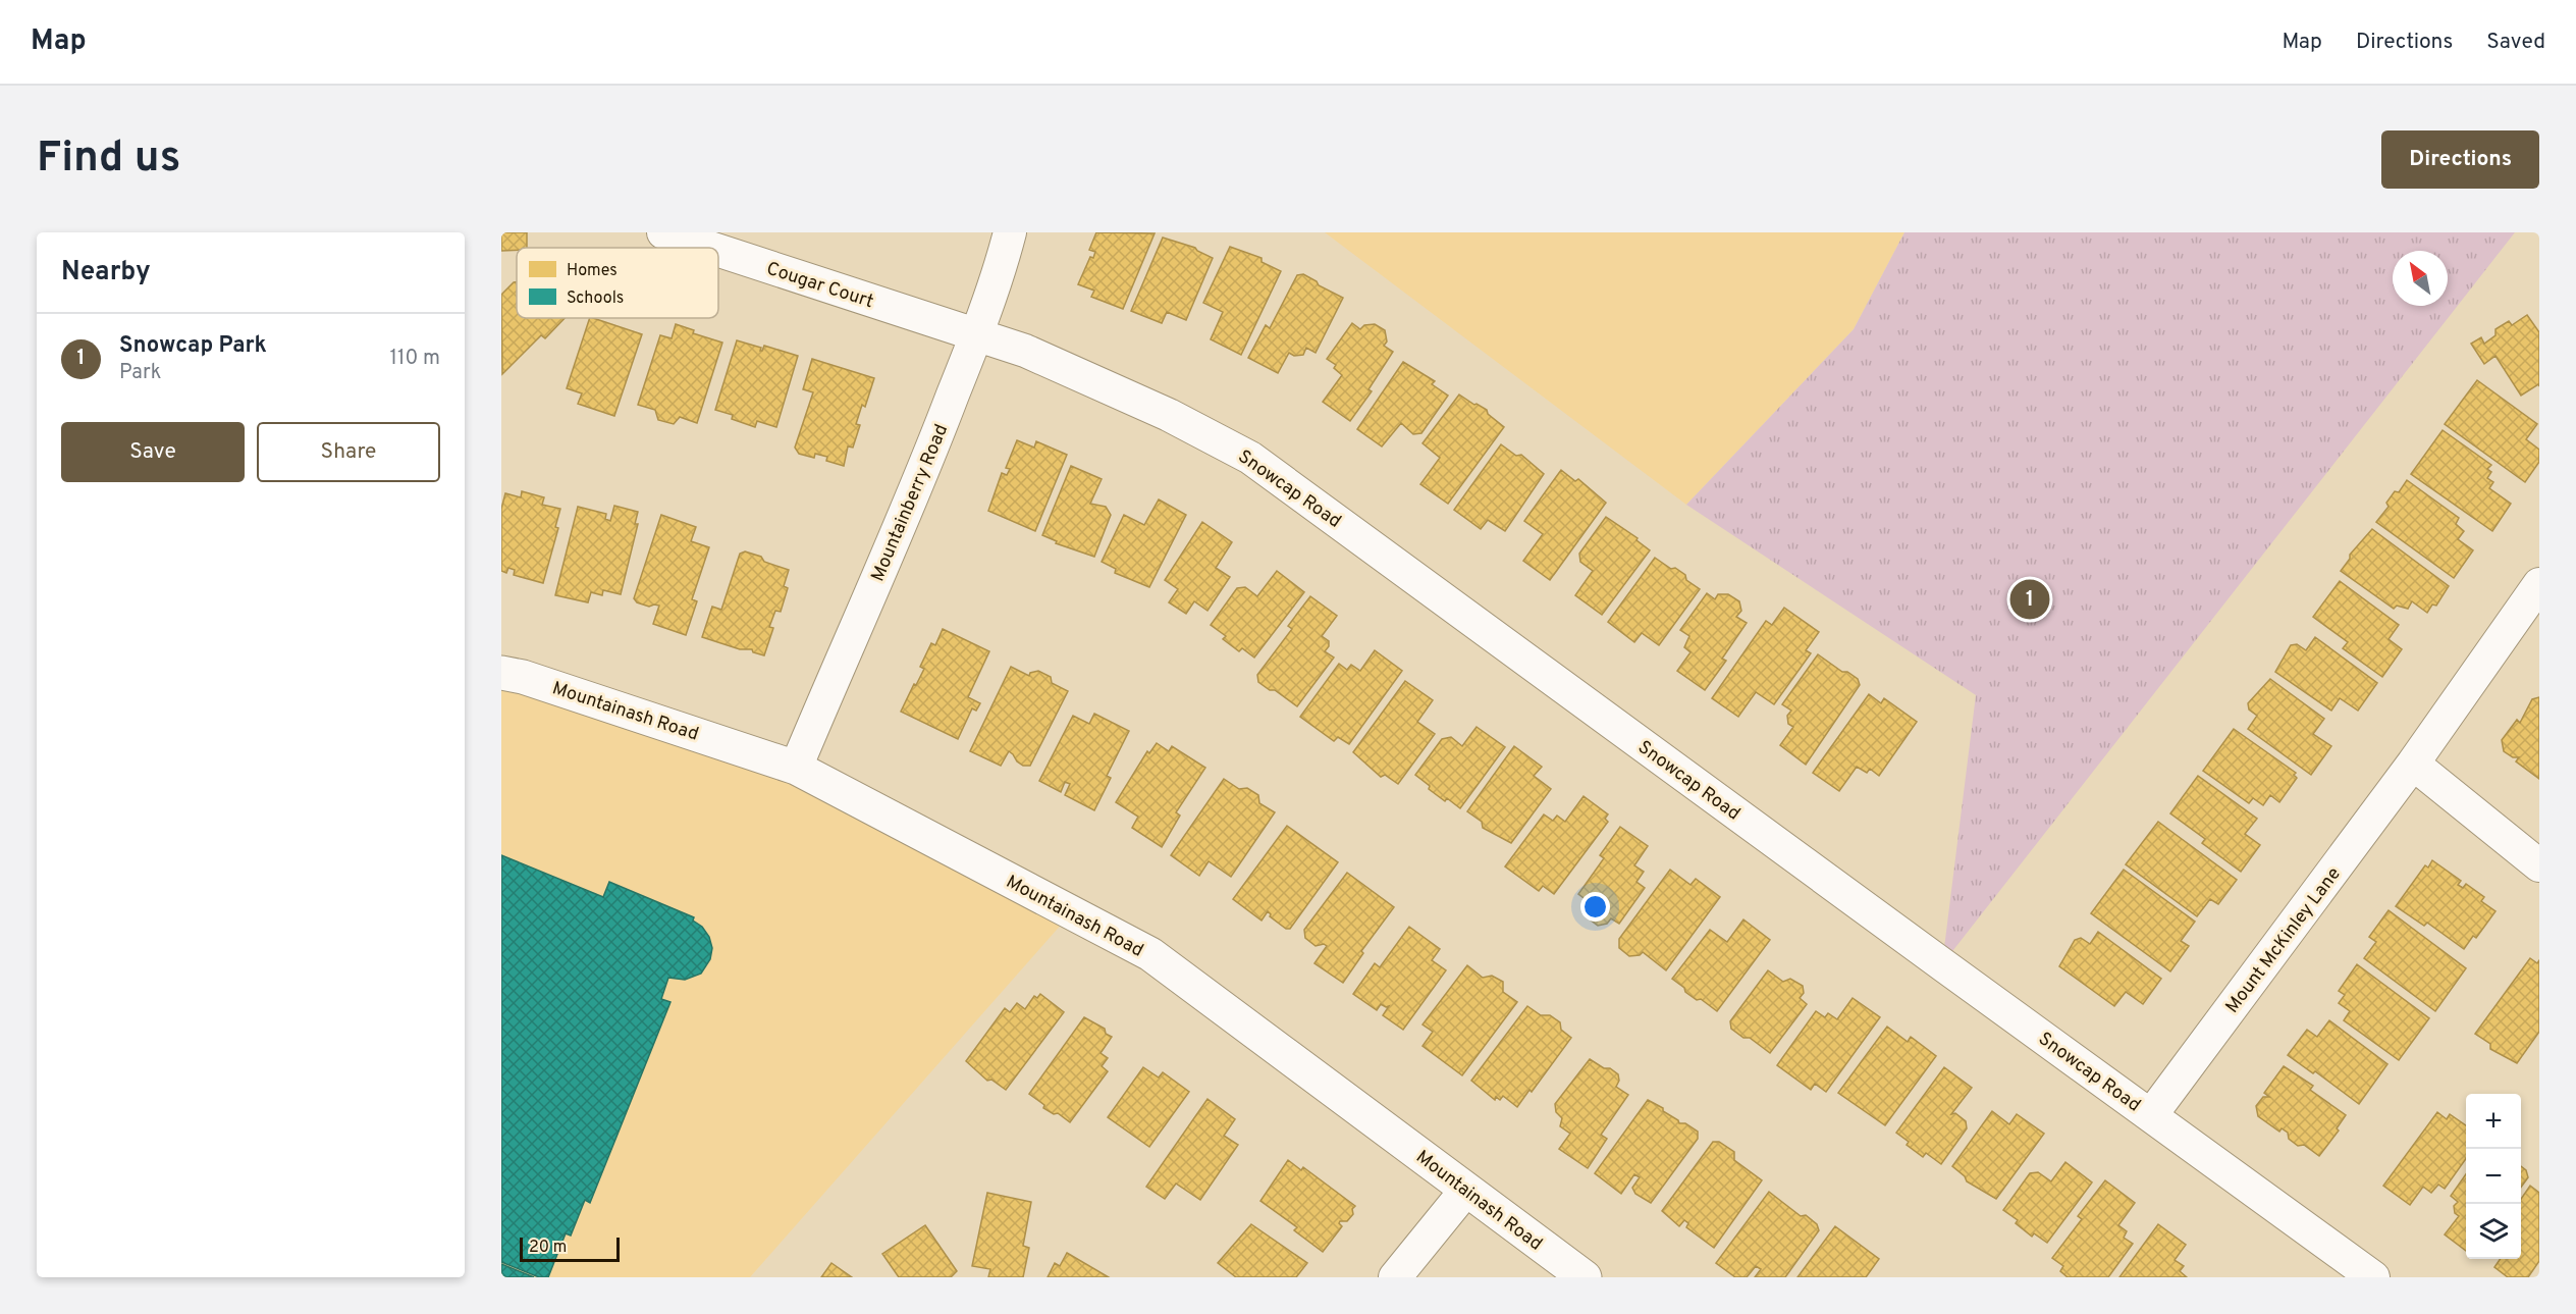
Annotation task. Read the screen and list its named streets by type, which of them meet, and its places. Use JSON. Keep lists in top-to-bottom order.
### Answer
{
  "streets": {
    "street": [
      "Cougar Court",
      "Snowcap Road",
      "Mountainberry Road",
      "Mountainash Road",
      "Mount McKinley Lane"
    ]
  },
  "crossings": [
    ["Cougar Court", "Snowcap Road"],
    ["Cougar Court", "Mountainberry Road"],
    ["Snowcap Road", "Mountainberry Road"],
    ["Snowcap Road", "Mount McKinley Lane"],
    ["Mountainberry Road", "Mountainash Road"]
  ],
  "legend": ["Homes", "Schools"],
  "scale_bar": "20 m",
  "north": "top left",
  "page": {
    "header": "Map",
    "nav": ["Map", "Directions", "Saved"],
    "buttons": [
      "Directions",
      ["Save", "Share"]
    ],
    "title": "Find us",
    "heading": "Nearby",
    "list": [
      {
        "mark": "1",
        "name": "Snowcap Park",
        "note": "Park",
        "value": "110 m"
      }
    ],
    "pins": "1",
    "map_buttons": ["+", "−"],
    "scale": "20 m"
  }
}
